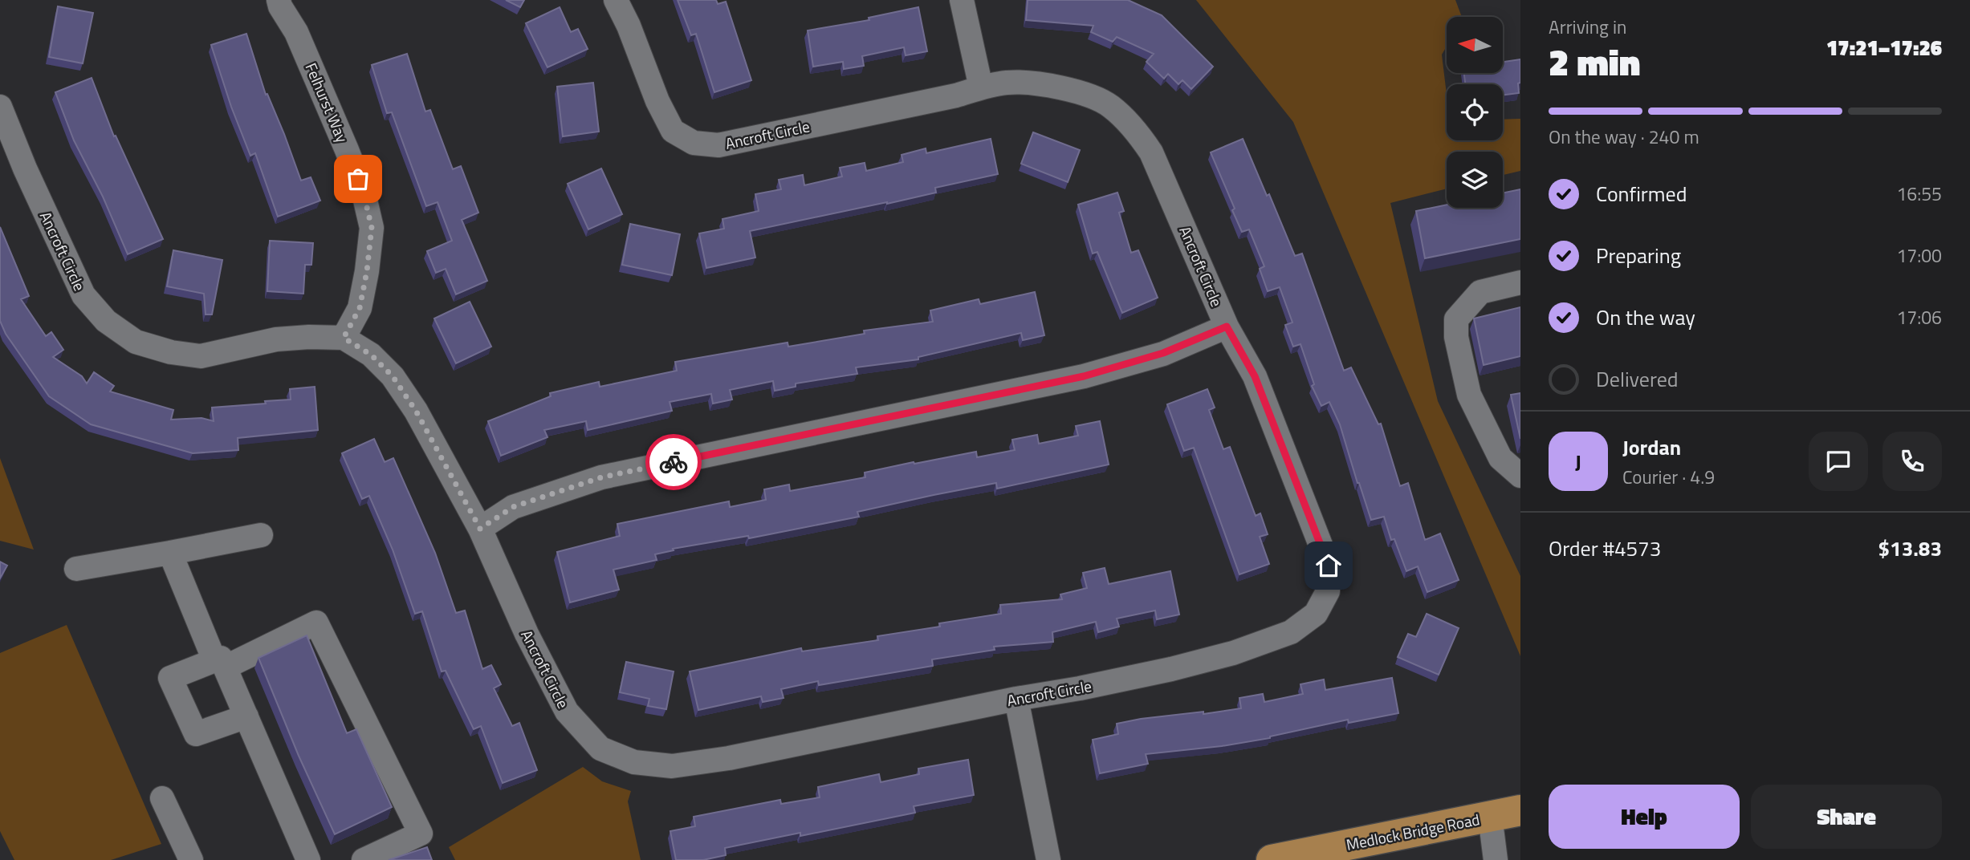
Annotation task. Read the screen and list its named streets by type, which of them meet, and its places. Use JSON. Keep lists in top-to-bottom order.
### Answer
{
  "streets": {
    "main road": ["Medlock Bridge Road"],
    "street": ["Felhurst Way", "Ancroft Circle"]
  },
  "crossings": [
    ["Felhurst Way", "Ancroft Circle"]
  ],
  "north": "left",
  "page": {
    "heading": ["2 min", "Arriving in", "17:21–17:26"],
    "panel": [
      "Jordan",
      "Courier · 4.9",
      "Order #4573",
      "$13.83"
    ],
    "bar": "On the way · 240 m",
    "list": [
      ["Confirmed", "16:55"],
      ["Preparing", "17:00"],
      ["On the way", "17:06"],
      "Delivered"
    ],
    "round": "J",
    "buttons": ["Help", "Share"]
  }
}
